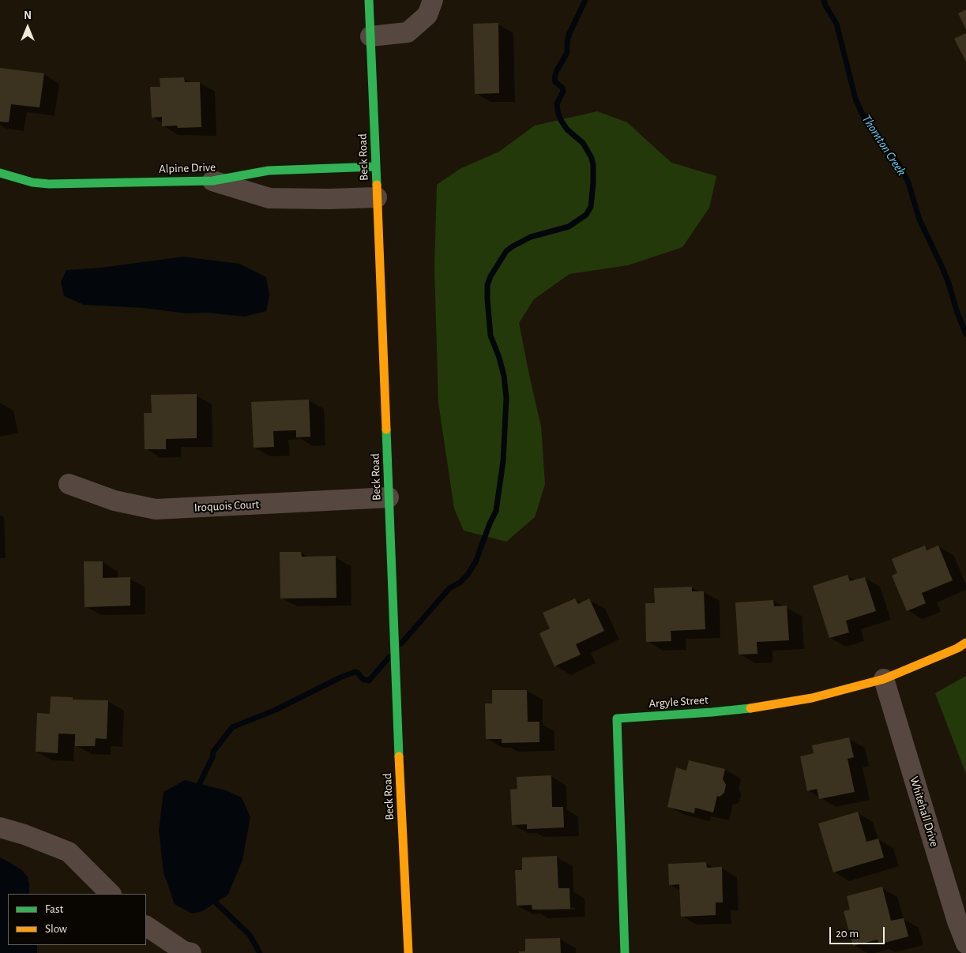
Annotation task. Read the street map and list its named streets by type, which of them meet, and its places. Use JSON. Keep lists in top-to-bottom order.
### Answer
{
  "streets": {
    "street": [
      "Beck Road",
      "Alpine Drive",
      "Iroquois Court",
      "Argyle Street",
      "Whitehall Drive"
    ]
  },
  "crossings": [
    ["Beck Road", "Alpine Drive"],
    ["Beck Road", "Iroquois Court"],
    ["Argyle Street", "Whitehall Drive"]
  ],
  "water": ["Thornton Creek"],
  "legend": ["Fast", "Slow"],
  "scale_bar": "20 m",
  "north": "top"
}
